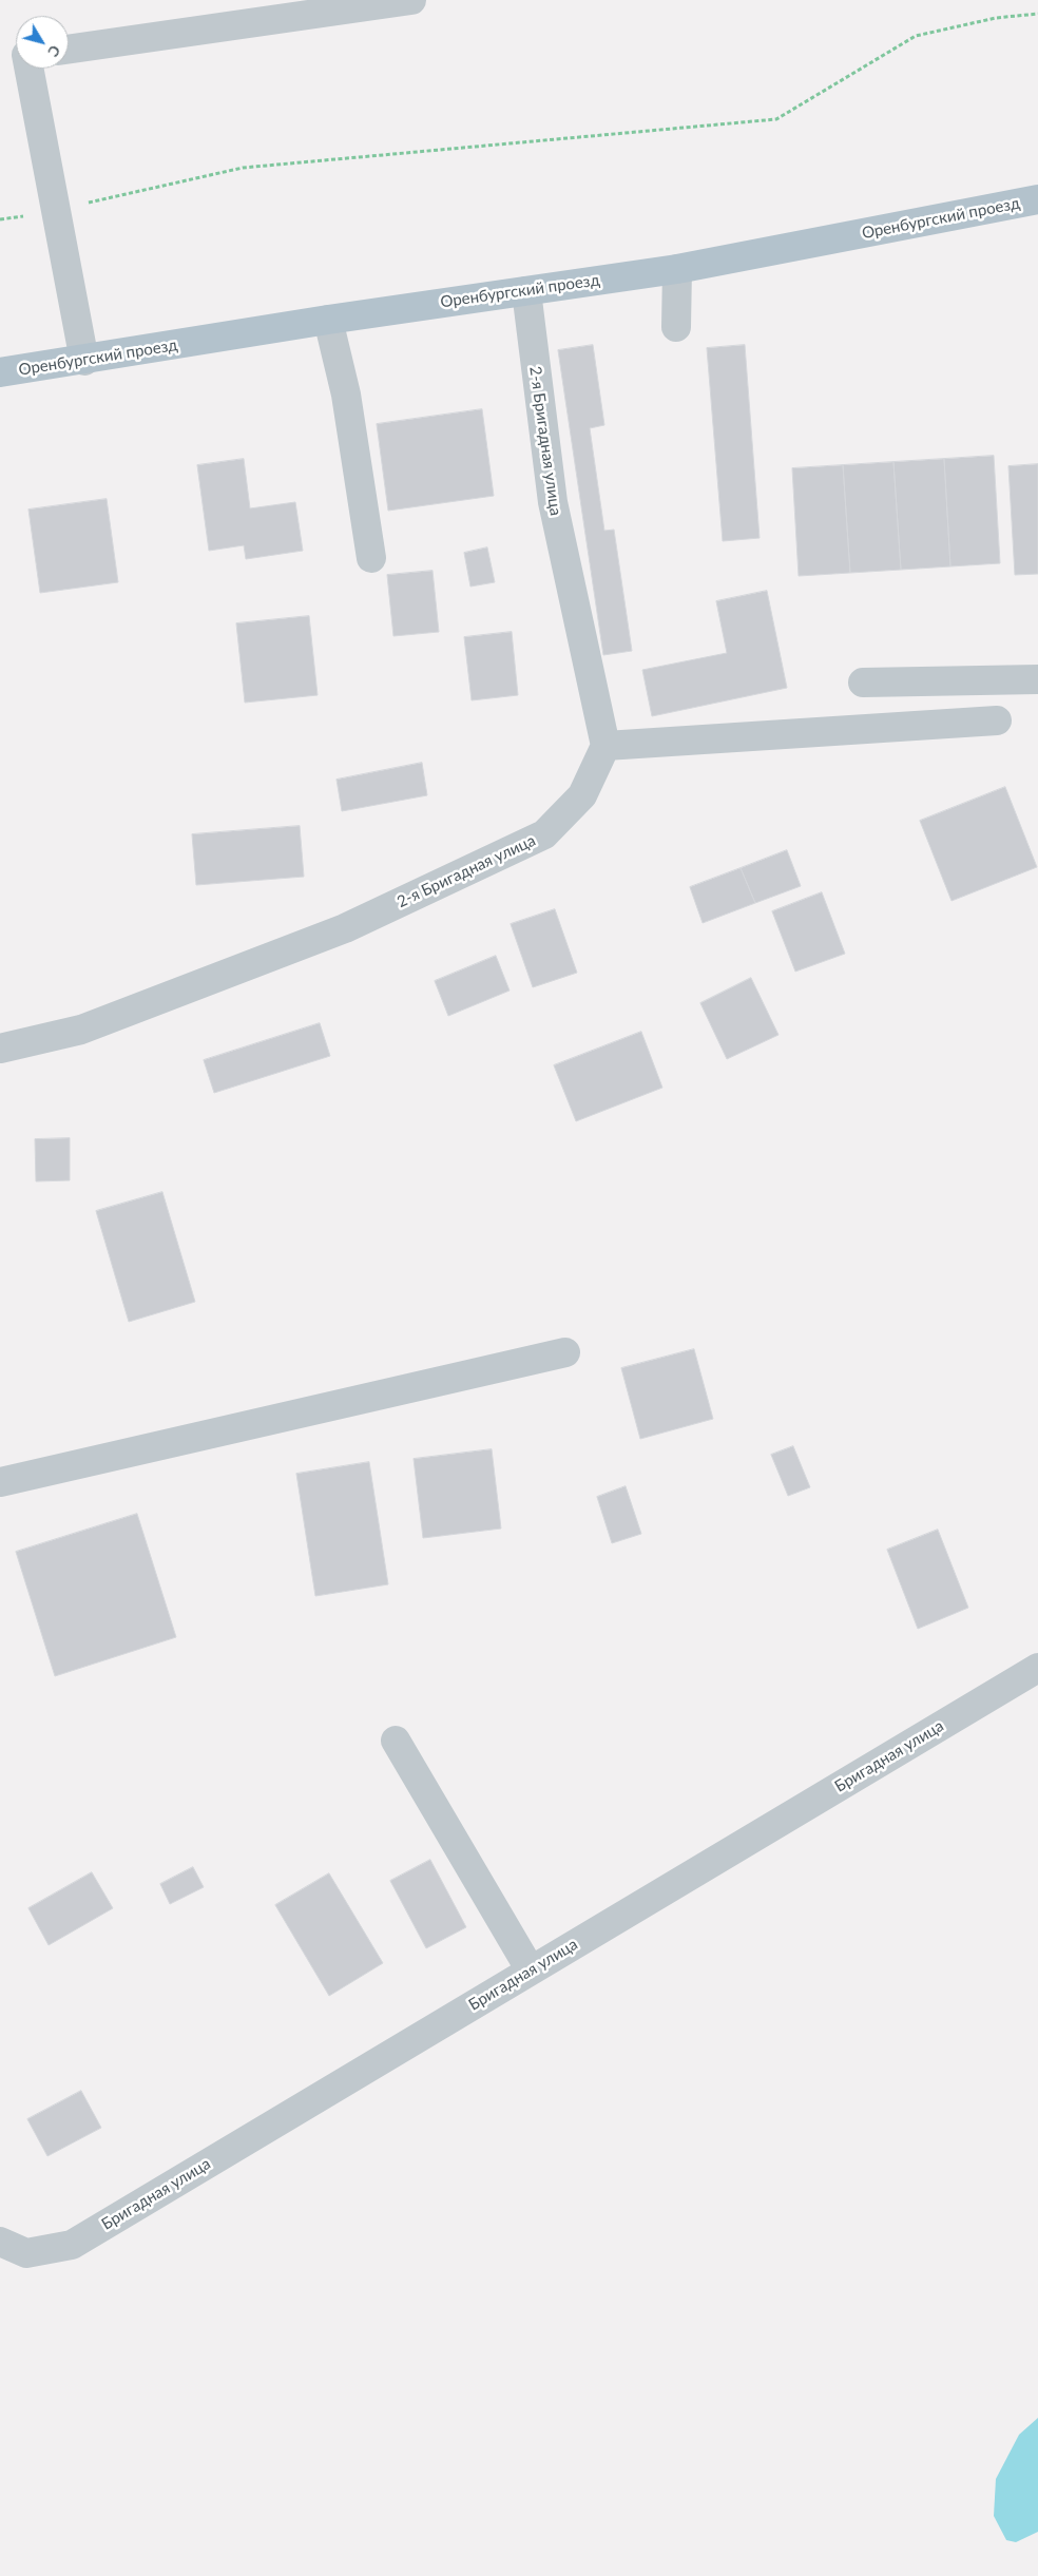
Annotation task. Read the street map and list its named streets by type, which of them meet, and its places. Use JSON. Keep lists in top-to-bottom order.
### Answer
{
  "streets": {
    "main road": ["Оренбургский проезд"],
    "street": ["2-я Бригадная улица", "Бригадная улица"]
  },
  "crossings": [
    ["Оренбургский проезд", "2-я Бригадная улица"]
  ],
  "north": "bottom right"
}
